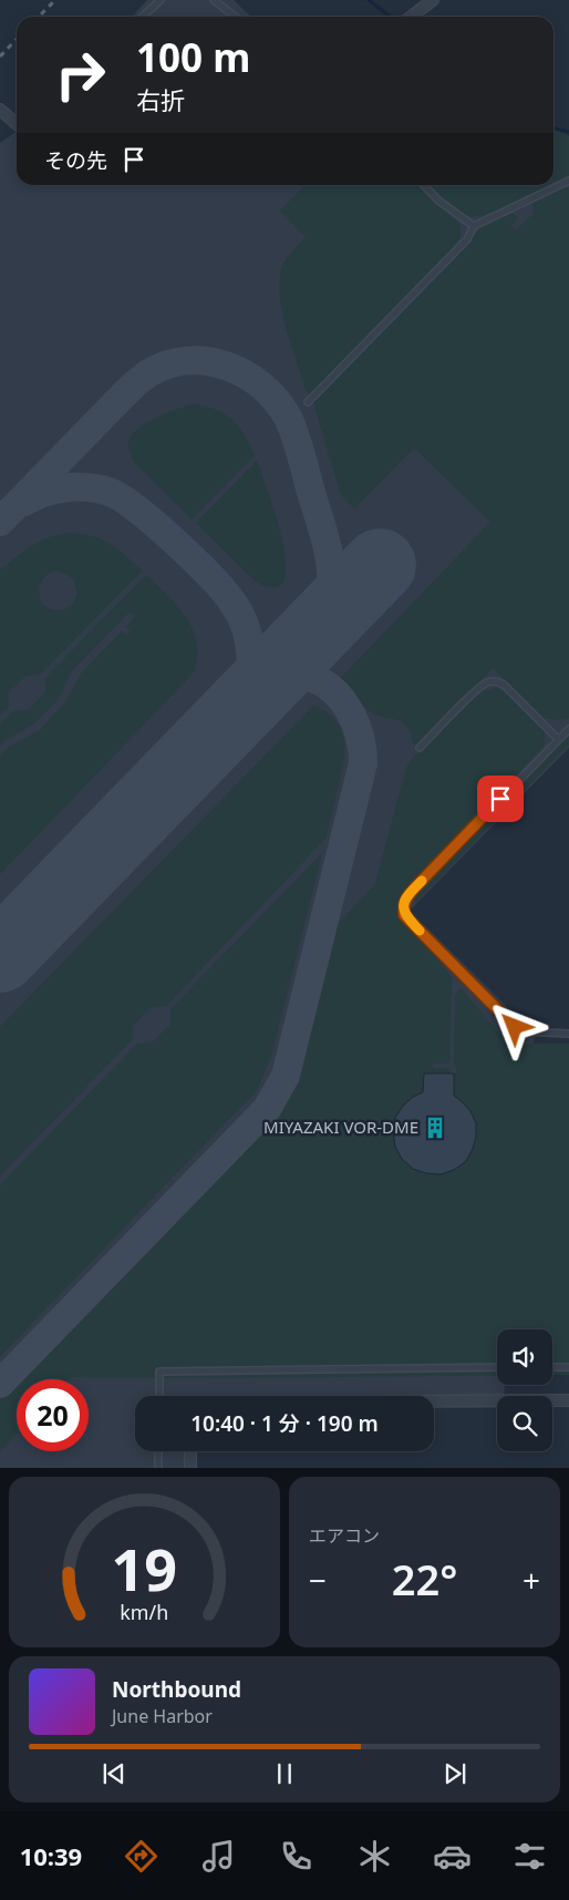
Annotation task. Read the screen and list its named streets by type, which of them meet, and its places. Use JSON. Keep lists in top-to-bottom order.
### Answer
{
  "places": {
    "building": ["MIYAZAKI VOR-DME"]
  },
  "page": {
    "turn": ["100 m", "右折"],
    "then": "その先",
    "limit": "20",
    "trip": "10:40 · 1 分 · 190 m",
    "tile": "エアコン",
    "heat": ["−", "22°", "+"],
    "song": ["Northbound", "June Harbor"],
    "tabs": "10:39",
    "gauge": ["19", "km/h"]
  }
}
